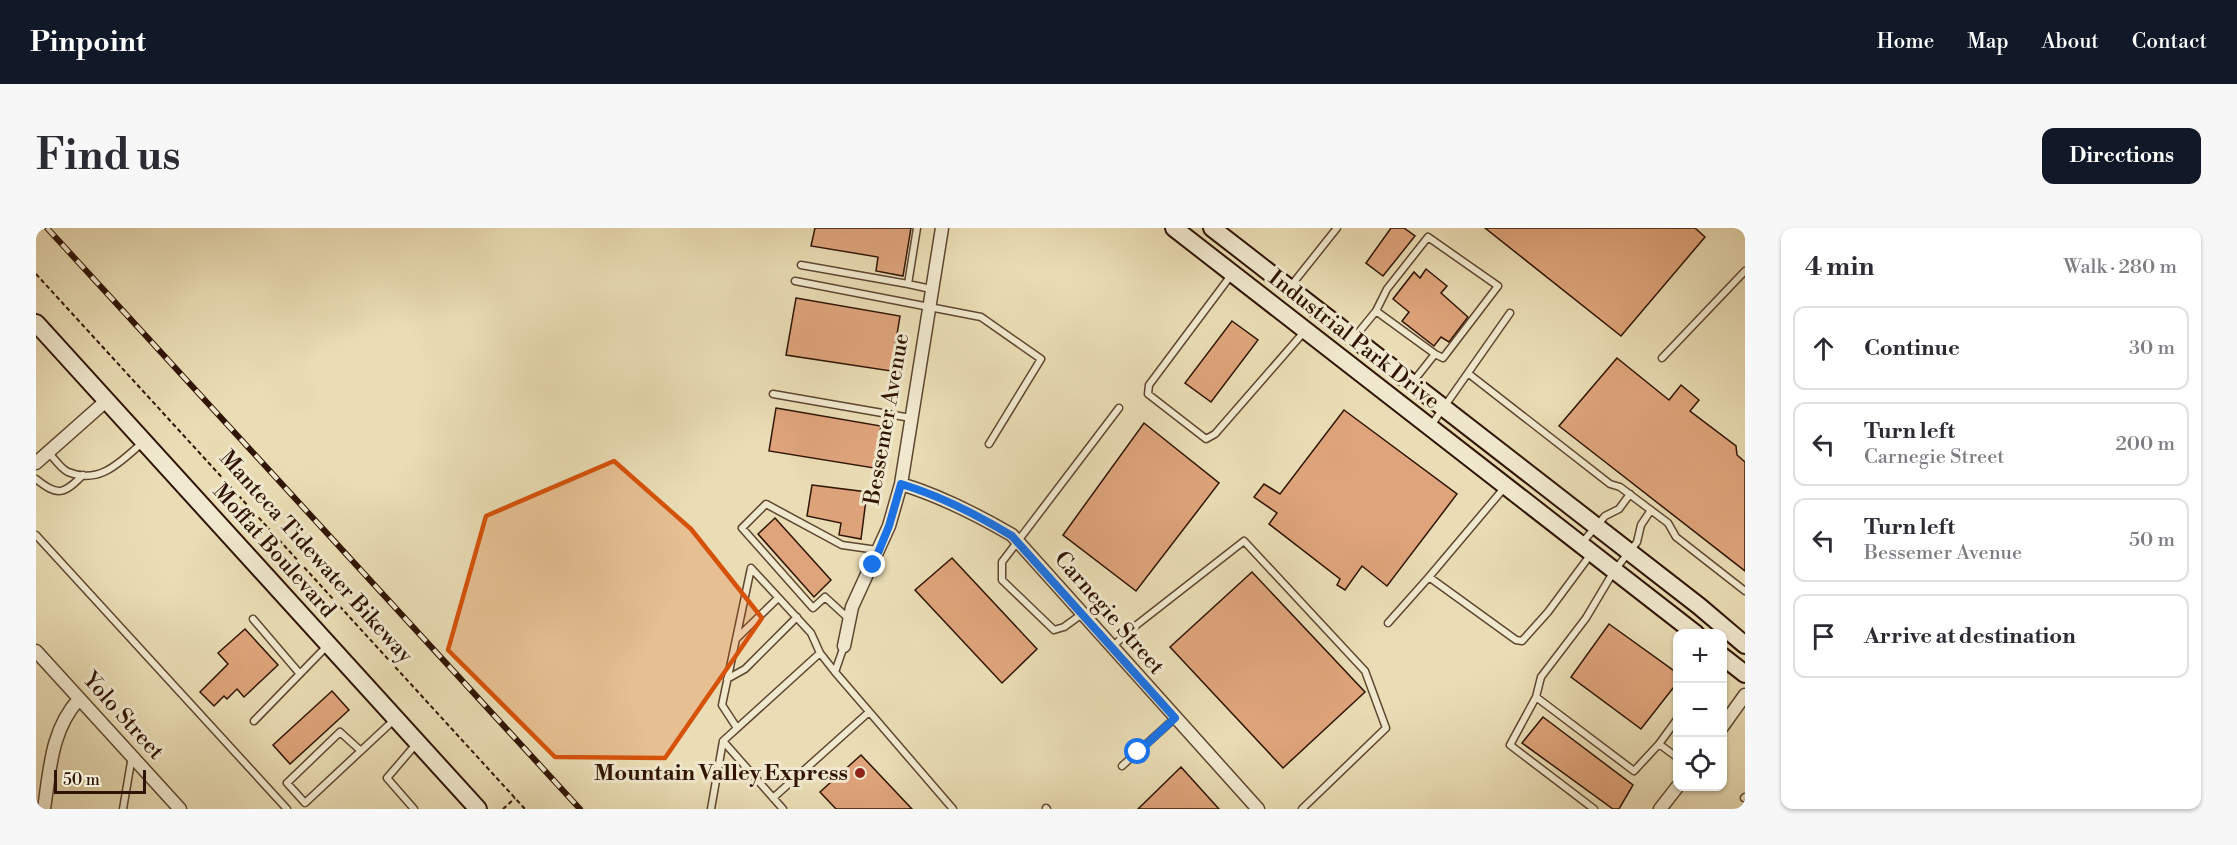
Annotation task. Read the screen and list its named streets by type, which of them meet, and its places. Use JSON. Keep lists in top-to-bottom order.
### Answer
{
  "streets": {
    "street": [
      "Industrial Park Drive",
      "Bessemer Avenue",
      "Moffat Boulevard",
      "Carnegie Street",
      "Yolo Street"
    ],
    "path": ["Manteca Tidewater Bikeway"]
  },
  "crossings": [
    ["Bessemer Avenue", "Carnegie Street"]
  ],
  "places": ["Mountain Valley Express"],
  "scale_bar": "50 m",
  "page": {
    "header": "Pinpoint",
    "nav": [
      "Home",
      "Map",
      "About",
      "Contact"
    ],
    "buttons": "Directions",
    "title": "Find us",
    "heading": ["4 min", "Walk · 280 m"],
    "list": [
      ["Continue", "30 m"],
      ["Turn left", "Carnegie Street", "200 m"],
      ["Turn left", "Bessemer Avenue", "50 m"],
      "Arrive at destination"
    ],
    "map_buttons": ["+", "−"],
    "scale": "50 m"
  }
}
